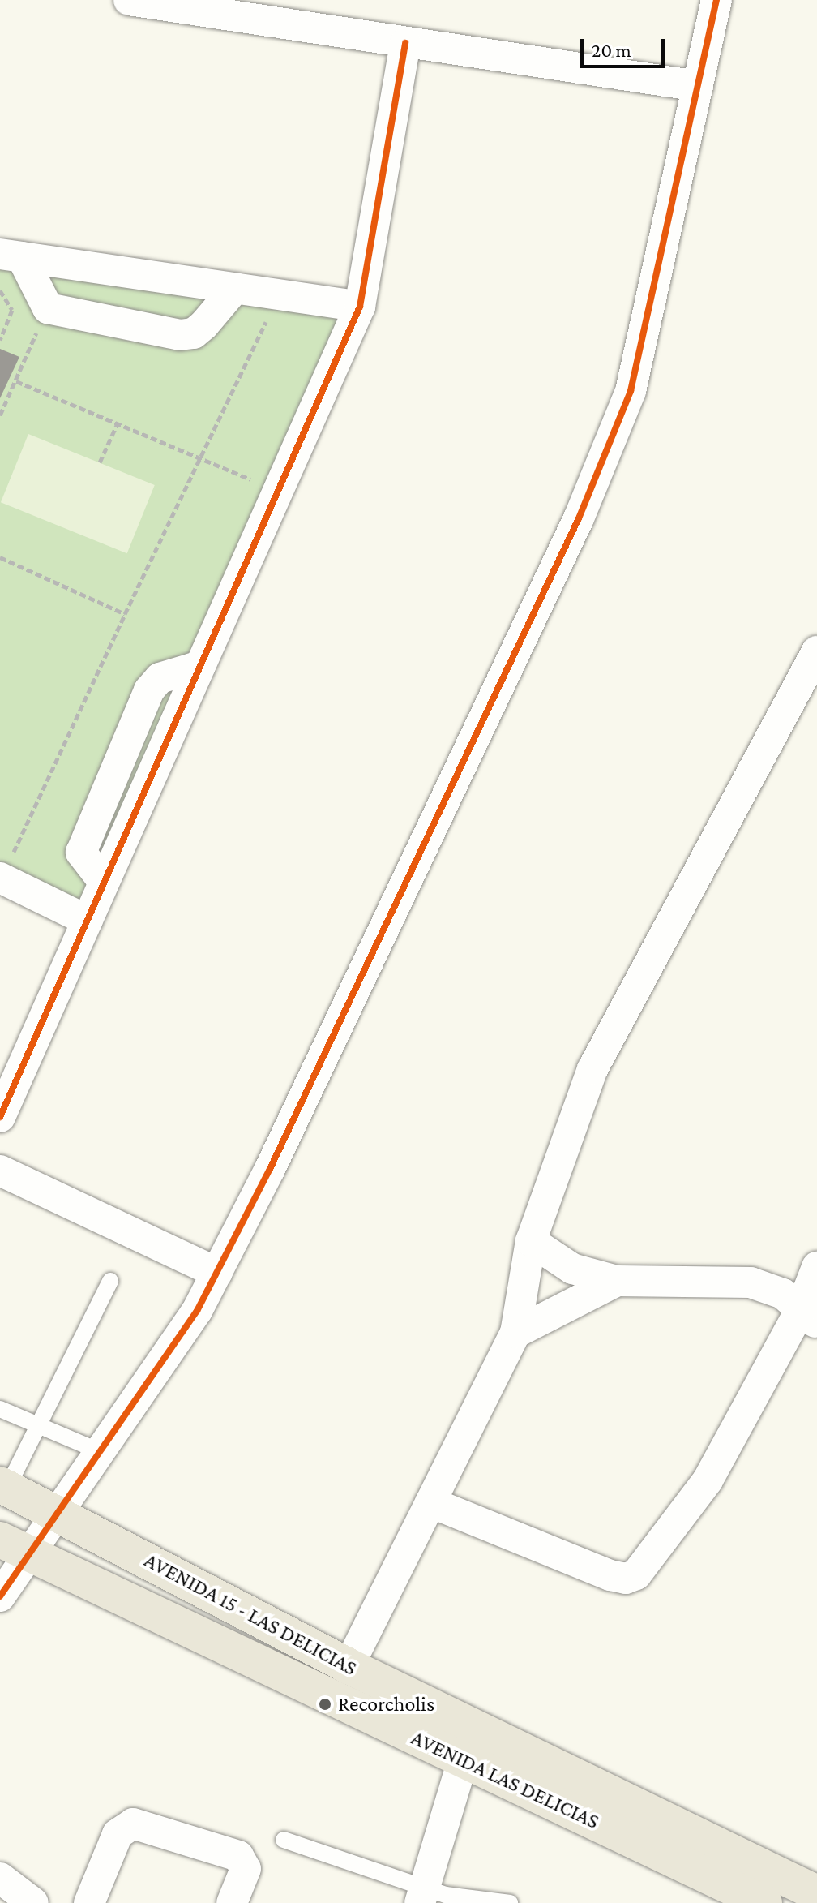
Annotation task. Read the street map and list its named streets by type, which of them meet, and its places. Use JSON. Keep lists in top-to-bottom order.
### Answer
{
  "streets": {
    "main road": ["AVENIDA 15 - LAS DELICIAS", "AVENIDA LAS DELICIAS"]
  },
  "places": ["Recorcholis"],
  "scale_bar": "20 m"
}
